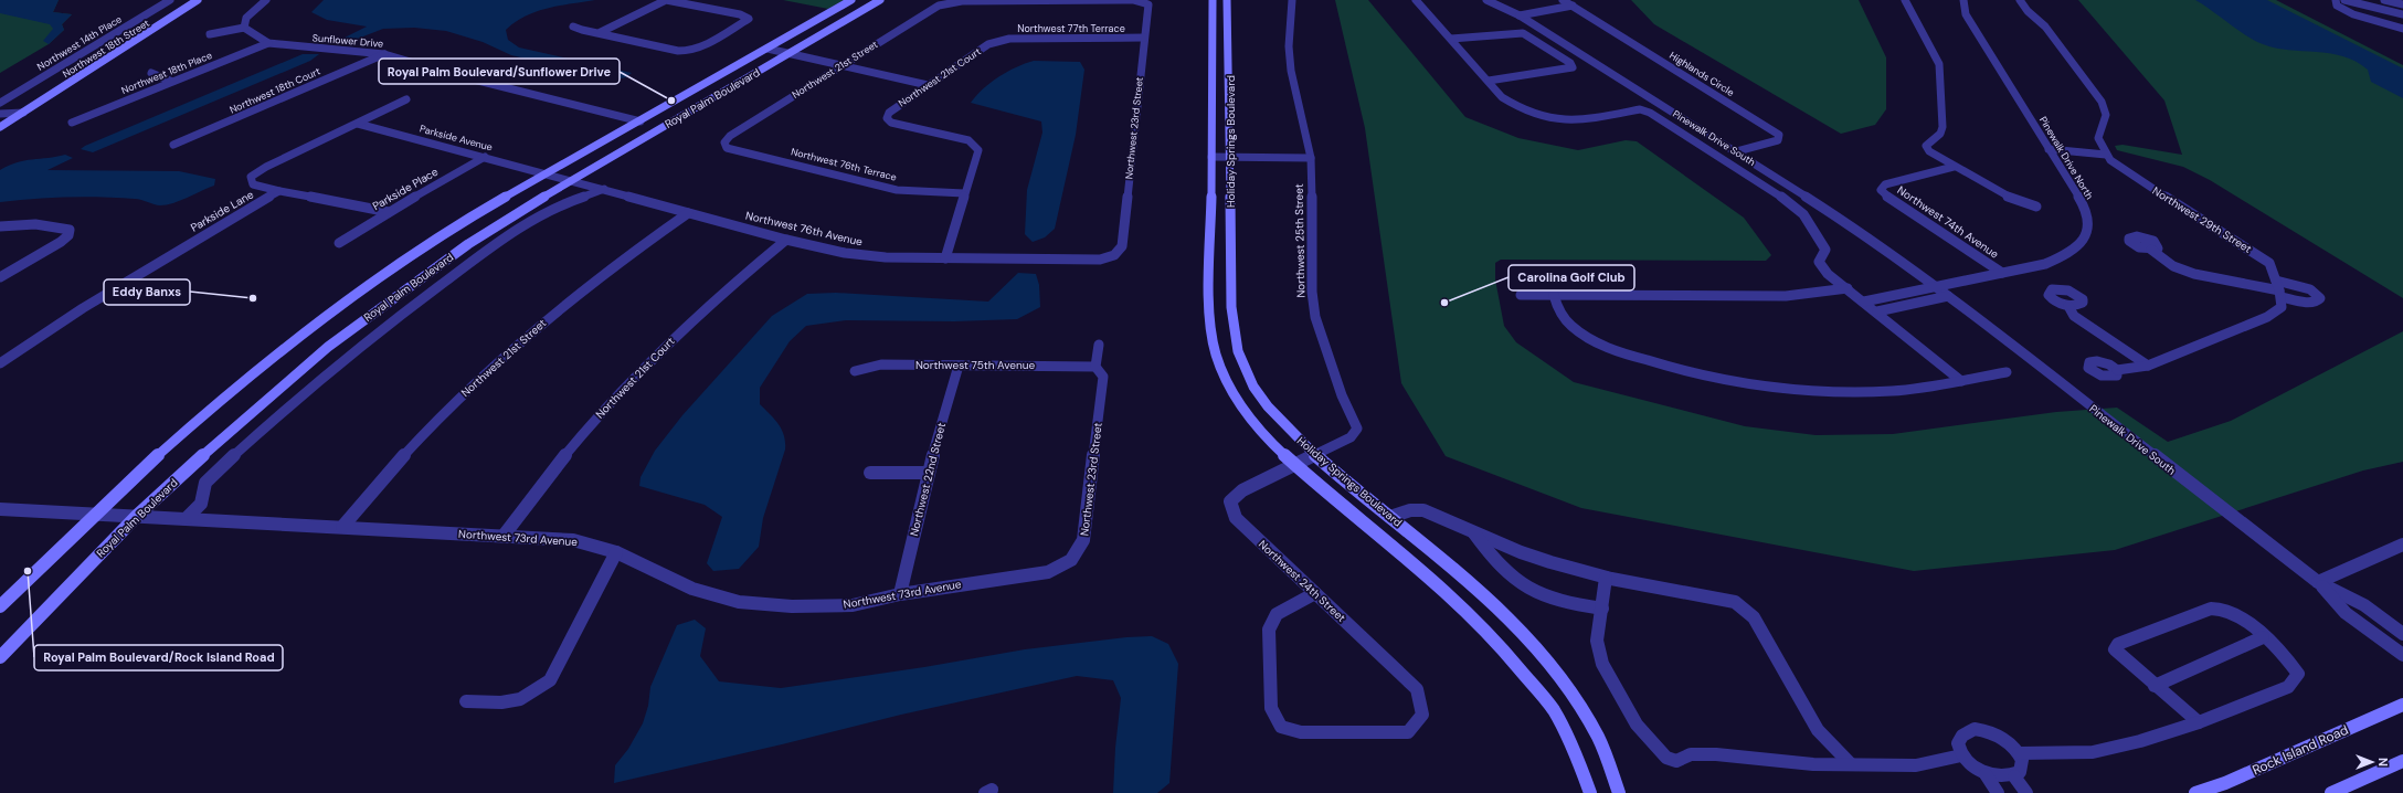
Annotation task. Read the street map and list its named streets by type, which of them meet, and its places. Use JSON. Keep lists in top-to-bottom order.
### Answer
{
  "streets": {
    "street": [
      "Northwest 77th Terrace",
      "Sunflower Drive",
      "Northwest 14th Place",
      "Northwest 18th Street",
      "Northwest 21st Street",
      "Northwest 18th Place",
      "Highlands Circle",
      "Northwest 21st Court",
      "Northwest 18th Court",
      "Royal Palm Boulevard",
      "Northwest 23rd Street",
      "Parkside Avenue",
      "Pinewalk Drive South",
      "Holiday Springs Boulevard",
      "Pinewalk Drive North",
      "Northwest 76th Terrace",
      "Parkside Place",
      "Parkside Lane",
      "Northwest 29th Street",
      "Northwest 74th Avenue",
      "Northwest 76th Avenue",
      "Northwest 25th Street",
      "Northwest 75th Avenue",
      "Northwest 22nd Street",
      "Northwest 73rd Avenue",
      "Northwest 24th Street",
      "Rock Island Road"
    ]
  },
  "crossings": [
    ["Northwest 77th Terrace", "Northwest 21st Court"],
    ["Northwest 77th Terrace", "Northwest 23rd Street"],
    ["Sunflower Drive", "Northwest 18th Place"],
    ["Sunflower Drive", "Northwest 18th Court"],
    ["Sunflower Drive", "Royal Palm Boulevard"],
    ["Northwest 21st Street", "Northwest 23rd Street"],
    ["Northwest 21st Street", "Northwest 76th Terrace"],
    ["Northwest 21st Street", "Northwest 76th Avenue"],
    ["Northwest 21st Street", "Northwest 73rd Avenue"],
    ["Highlands Circle", "Pinewalk Drive South"],
    ["Northwest 21st Court", "Northwest 76th Terrace"],
    ["Northwest 21st Court", "Northwest 76th Avenue"],
    ["Northwest 21st Court", "Northwest 73rd Avenue"],
    ["Royal Palm Boulevard", "Parkside Avenue"],
    ["Royal Palm Boulevard", "Northwest 76th Avenue"],
    ["Royal Palm Boulevard", "Northwest 73rd Avenue"],
    ["Northwest 23rd Street", "Northwest 76th Avenue"],
    ["Northwest 23rd Street", "Northwest 75th Avenue"],
    ["Northwest 23rd Street", "Northwest 73rd Avenue"],
    ["Parkside Avenue", "Parkside Place"],
    ["Parkside Avenue", "Parkside Lane"],
    ["Parkside Avenue", "Northwest 76th Avenue"],
    ["Pinewalk Drive South", "Pinewalk Drive North"],
    ["Holiday Springs Boulevard", "Northwest 25th Street"],
    ["Holiday Springs Boulevard", "Northwest 24th Street"],
    ["Pinewalk Drive North", "Northwest 74th Avenue"],
    ["Northwest 25th Street", "Northwest 24th Street"],
    ["Northwest 75th Avenue", "Northwest 22nd Street"],
    ["Northwest 22nd Street", "Northwest 73rd Avenue"]
  ],
  "places": [
    "Royal Palm Boulevard/Sunflower Drive",
    "Eddy Banxs",
    "Carolina Golf Club",
    "Royal Palm Boulevard/Rock Island Road"
  ],
  "north": "right"
}
